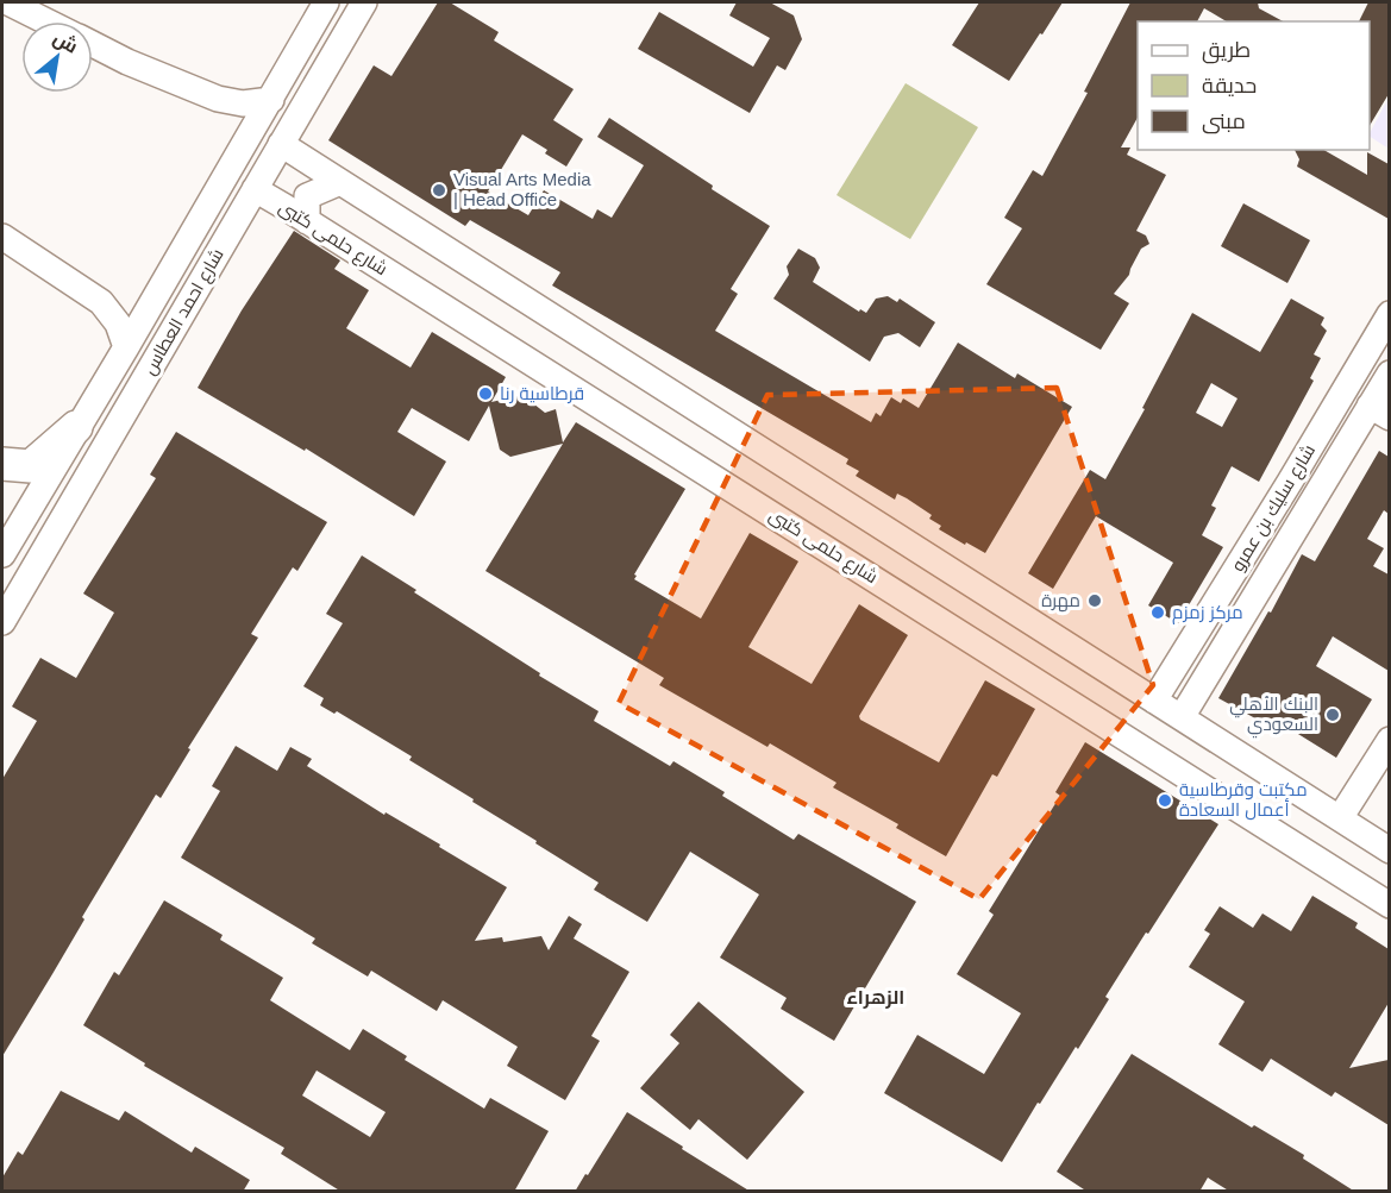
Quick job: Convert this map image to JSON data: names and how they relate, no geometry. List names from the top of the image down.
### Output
{
  "streets": {
    "street": ["شارع حلمى كتبى", "شارع احمد العطاس", "شارع سليك بن عمرو"]
  },
  "crossings": [
    ["شارع حلمى كتبى", "شارع احمد العطاس"]
  ],
  "districts": ["الزهراء"],
  "places": [
    "Visual Arts Media | Head Office",
    "قرطاسية رنا",
    "مهرة",
    "مركز زمزم",
    "البنك الأهلي السعودي",
    "مكتبت وقرطاسية أعمال السعادة"
  ],
  "legend": ["طريق", "حديقة", "مبنى"],
  "north": "top right"
}
